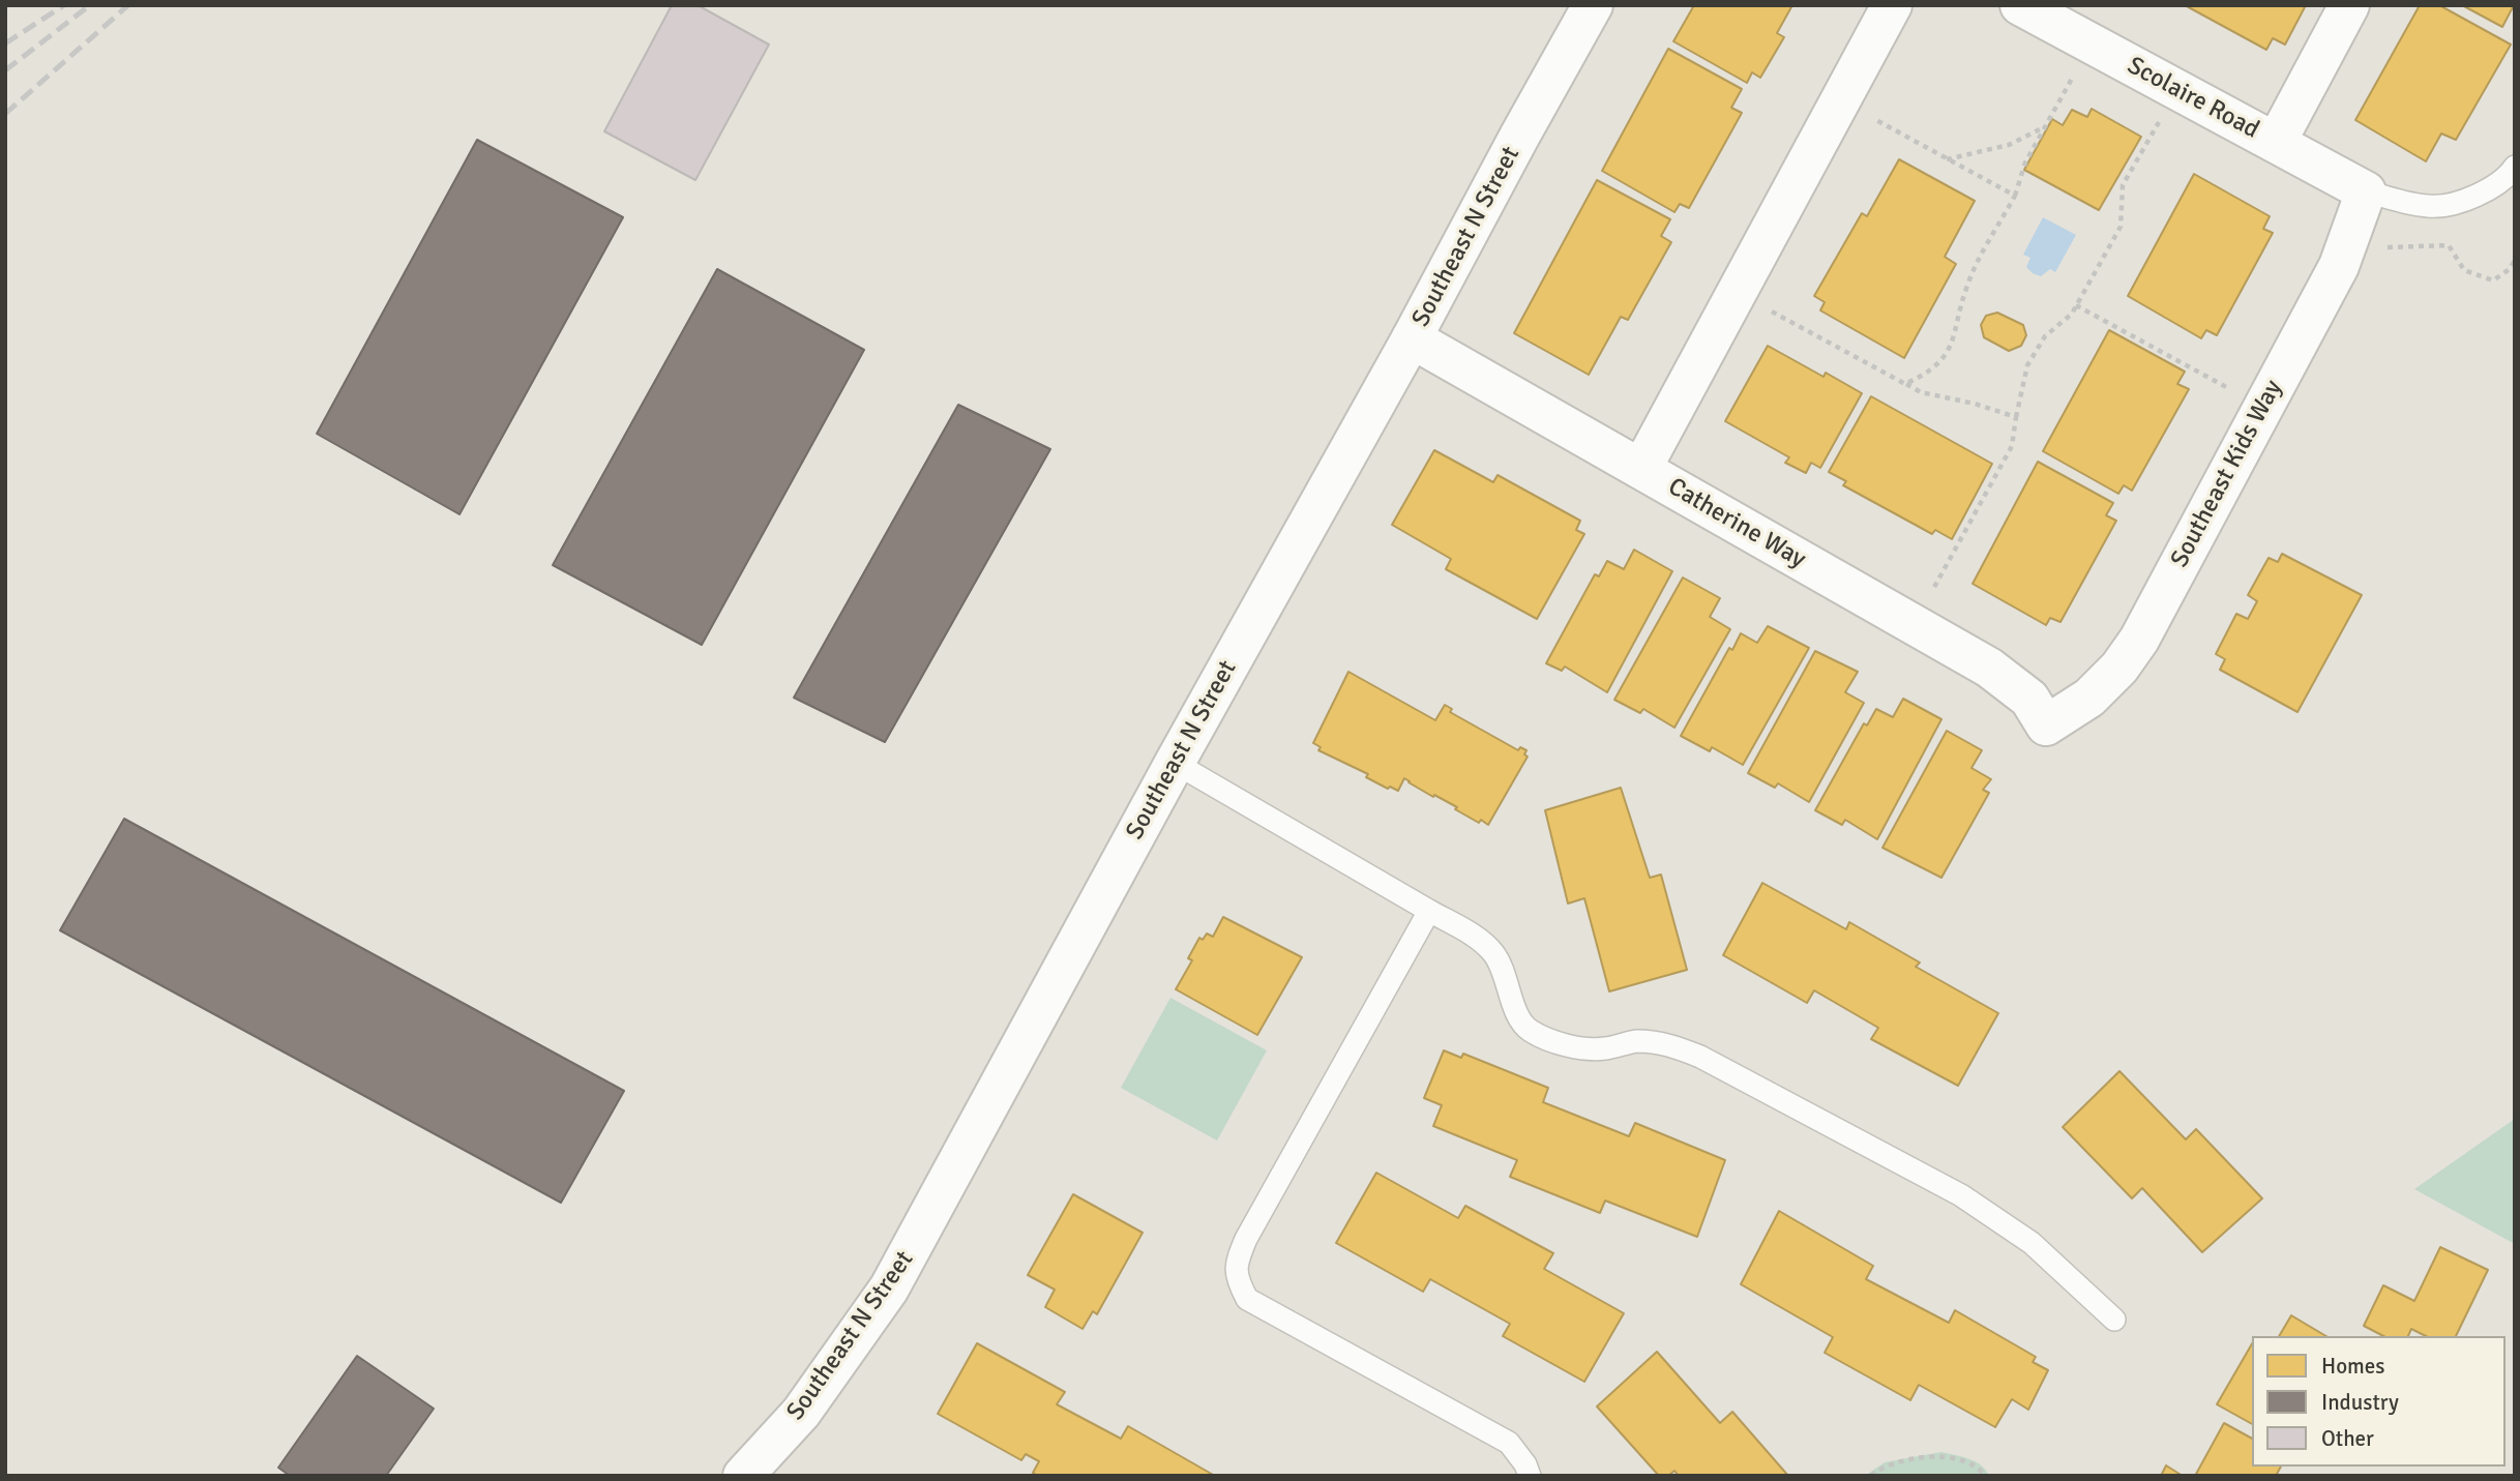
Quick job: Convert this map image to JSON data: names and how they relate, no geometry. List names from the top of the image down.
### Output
{
  "streets": {
    "street": [
      "Scolaire Road",
      "Southeast N Street",
      "Southeast Kids Way",
      "Catherine Way"
    ]
  },
  "crossings": [
    ["Scolaire Road", "Southeast Kids Way"],
    ["Southeast N Street", "Catherine Way"],
    ["Southeast Kids Way", "Catherine Way"]
  ],
  "legend": ["Homes", "Industry", "Other"]
}
